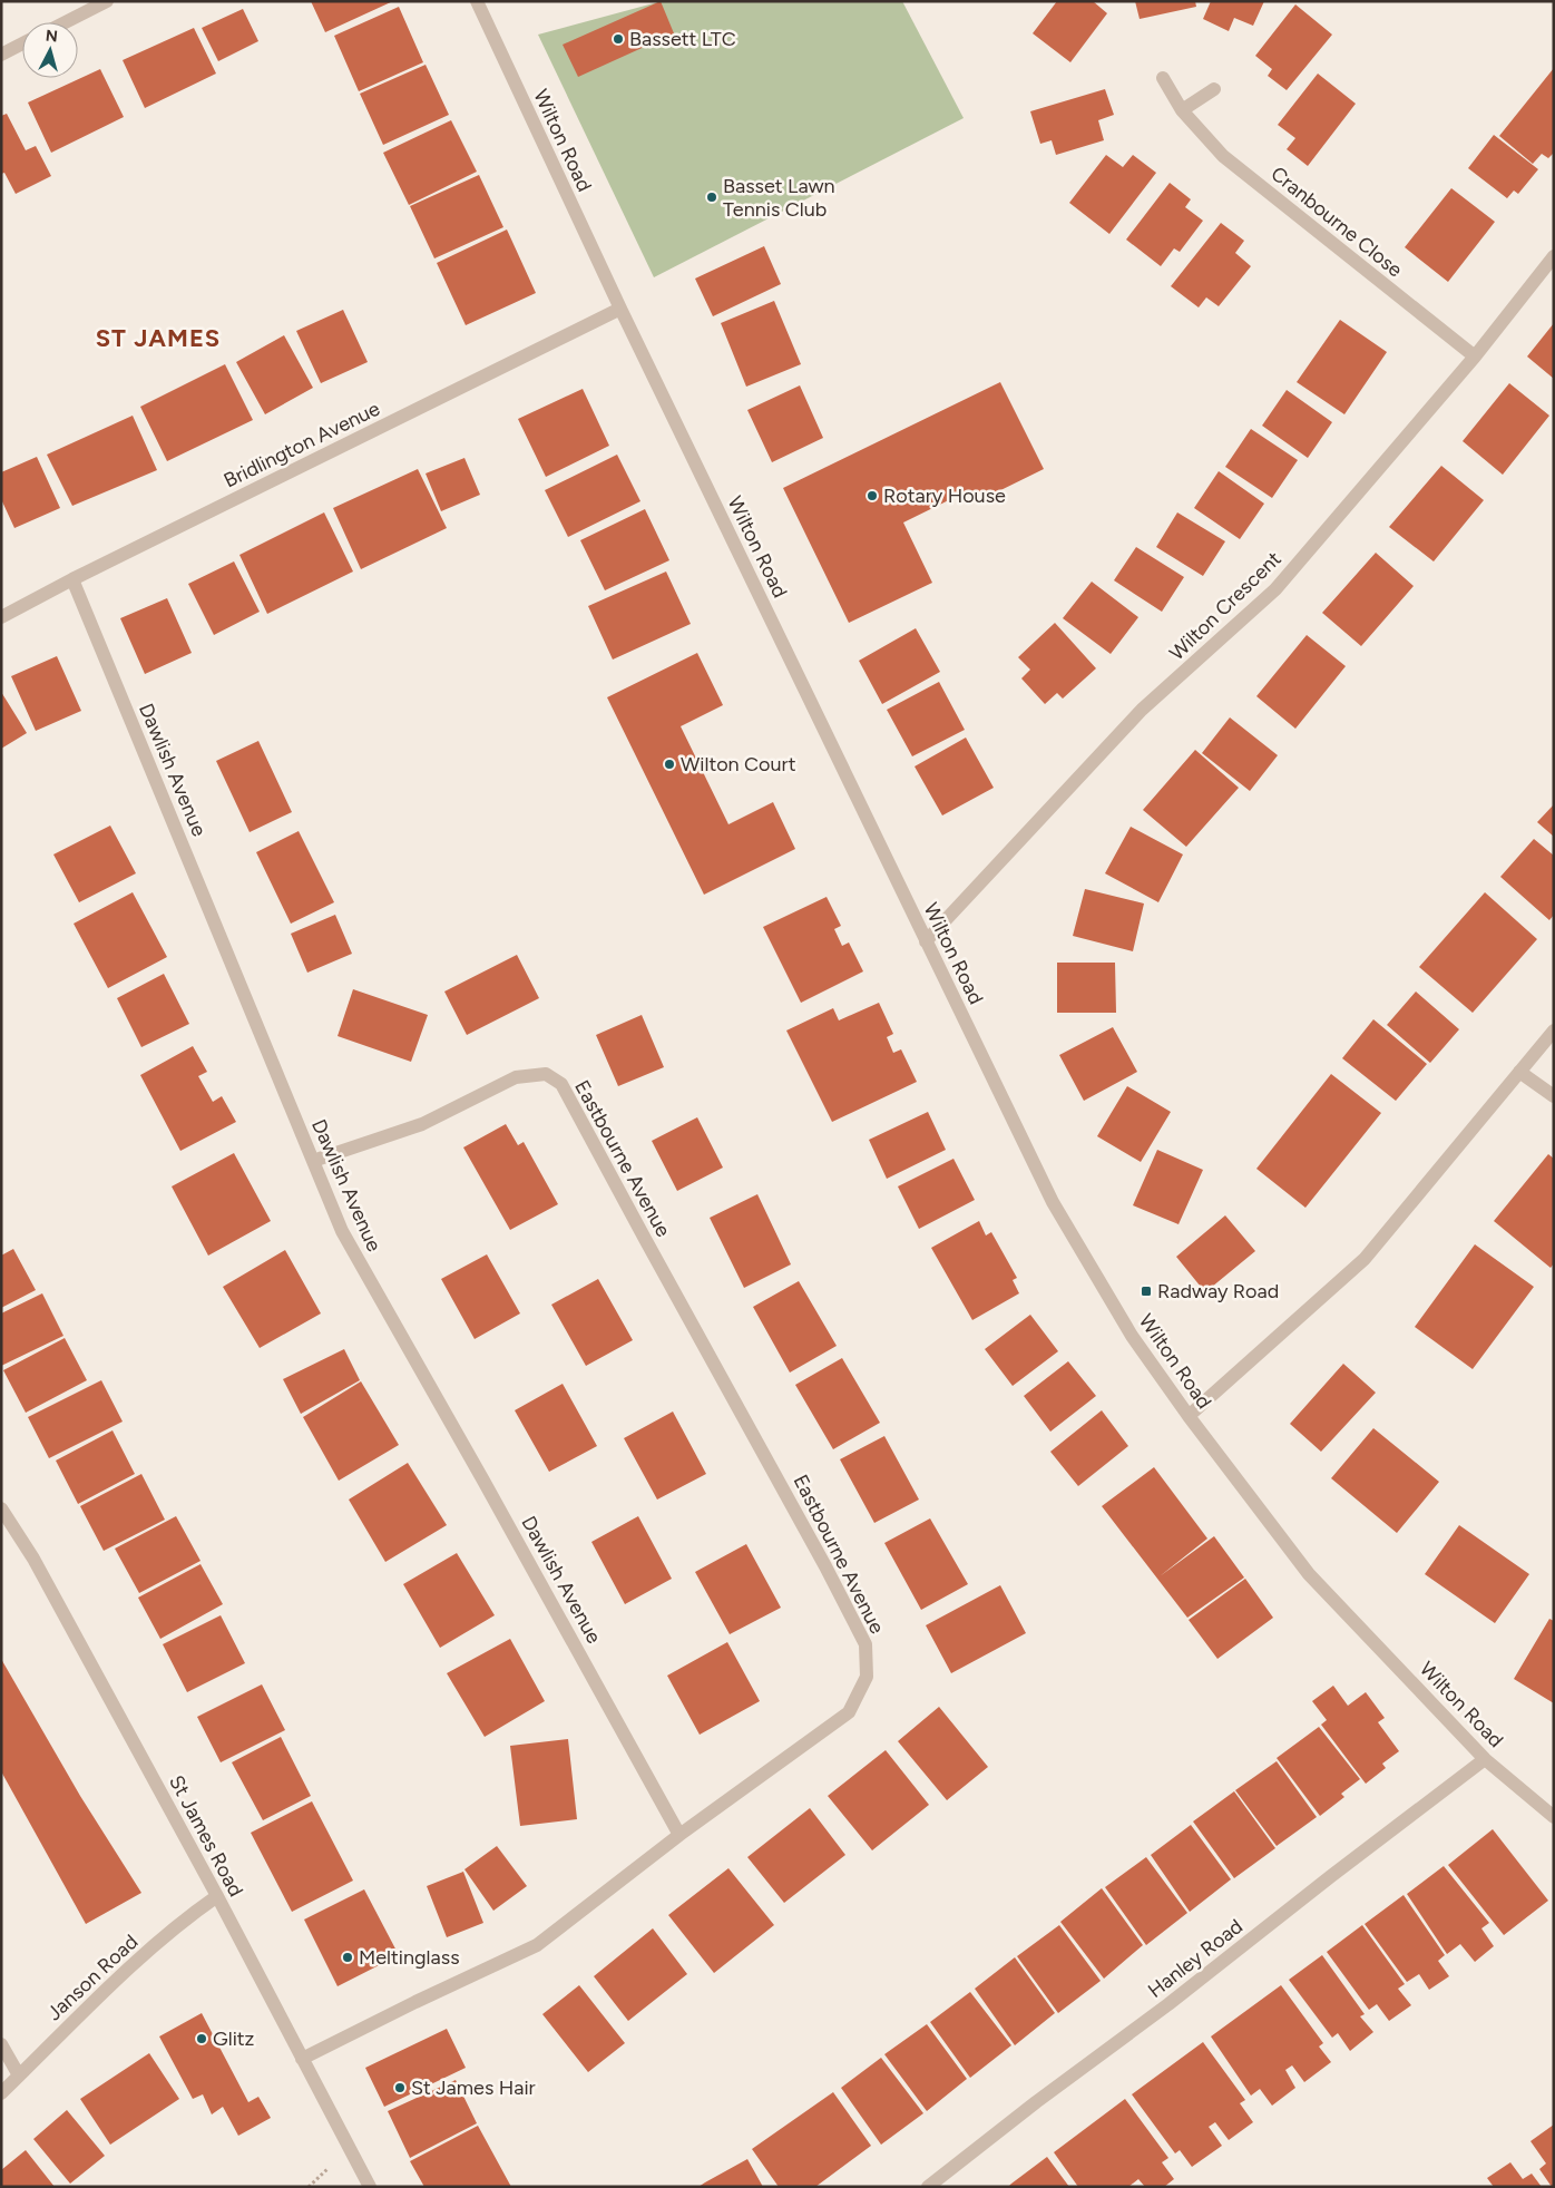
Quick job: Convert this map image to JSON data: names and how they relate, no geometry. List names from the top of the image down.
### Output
{
  "streets": {
    "street": [
      "Wilton Road",
      "Cranbourne Close",
      "Bridlington Avenue",
      "Wilton Crescent",
      "Dawlish Avenue",
      "Eastbourne Avenue",
      "St James Road",
      "Hanley Road",
      "Janson Road"
    ]
  },
  "crossings": [
    ["Wilton Road", "Bridlington Avenue"],
    ["Wilton Road", "Wilton Crescent"],
    ["Wilton Road", "Hanley Road"],
    ["Cranbourne Close", "Wilton Crescent"],
    ["Bridlington Avenue", "Dawlish Avenue"],
    ["Dawlish Avenue", "Eastbourne Avenue"],
    ["Eastbourne Avenue", "St James Road"],
    ["St James Road", "Janson Road"]
  ],
  "districts": ["ST JAMES"],
  "places": {
    "other": [
      "Bassett LTC",
      "Basset Lawn Tennis Club",
      "Rotary House",
      "Wilton Court",
      "Meltinglass",
      "Glitz",
      "St James Hair"
    ],
    "transit": ["Radway Road"]
  },
  "north": "top"
}
